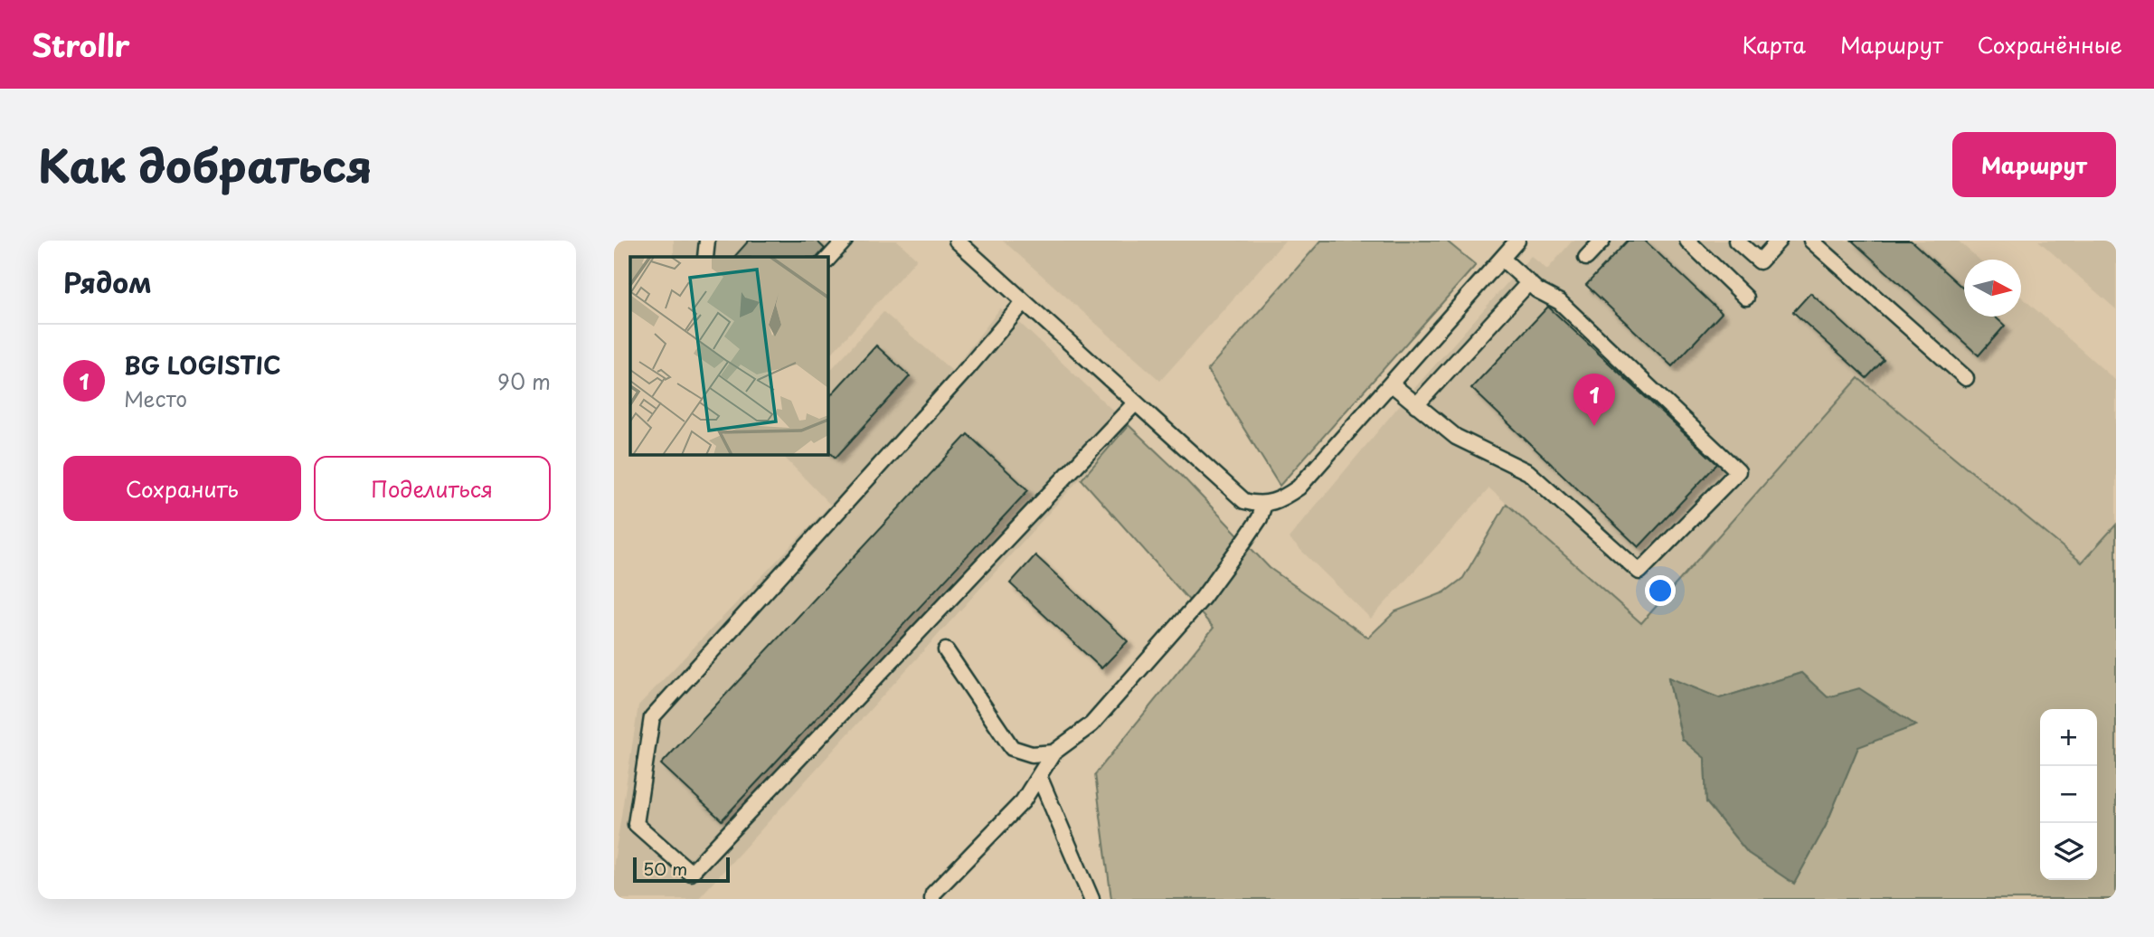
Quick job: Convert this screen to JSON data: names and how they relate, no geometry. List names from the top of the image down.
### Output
{
  "scale_bar": "50 m",
  "north": "right",
  "page": {
    "header": "Strollr",
    "nav": ["Карта", "Маршрут", "Сохранённые"],
    "title": "Как добраться",
    "buttons": [
      "Маршрут",
      ["Сохранить", "Поделиться"]
    ],
    "heading": "Рядом",
    "list": [
      {
        "mark": "1",
        "name": "BG LOGISTIC",
        "note": "Место",
        "value": "90 m"
      }
    ],
    "pins": "1",
    "map_buttons": ["+", "−"],
    "scale": "50 m"
  }
}
